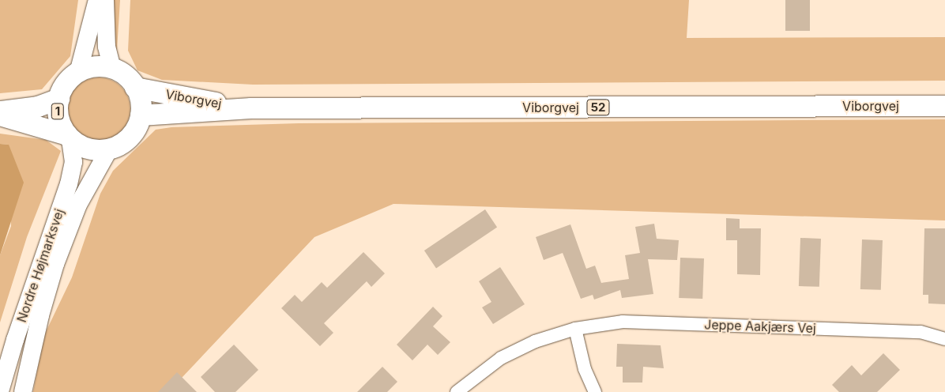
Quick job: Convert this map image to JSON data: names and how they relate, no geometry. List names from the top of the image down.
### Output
{
  "streets": {
    "main road": ["Viborgvej", "52", "1"],
    "street": ["Nordre Højmarksvej", "Jeppe Aakjærs Vej"]
  },
  "crossings": [
    ["Viborgvej", "1"],
    ["Viborgvej", "Nordre Højmarksvej"],
    ["1", "Nordre Højmarksvej"]
  ]
}
